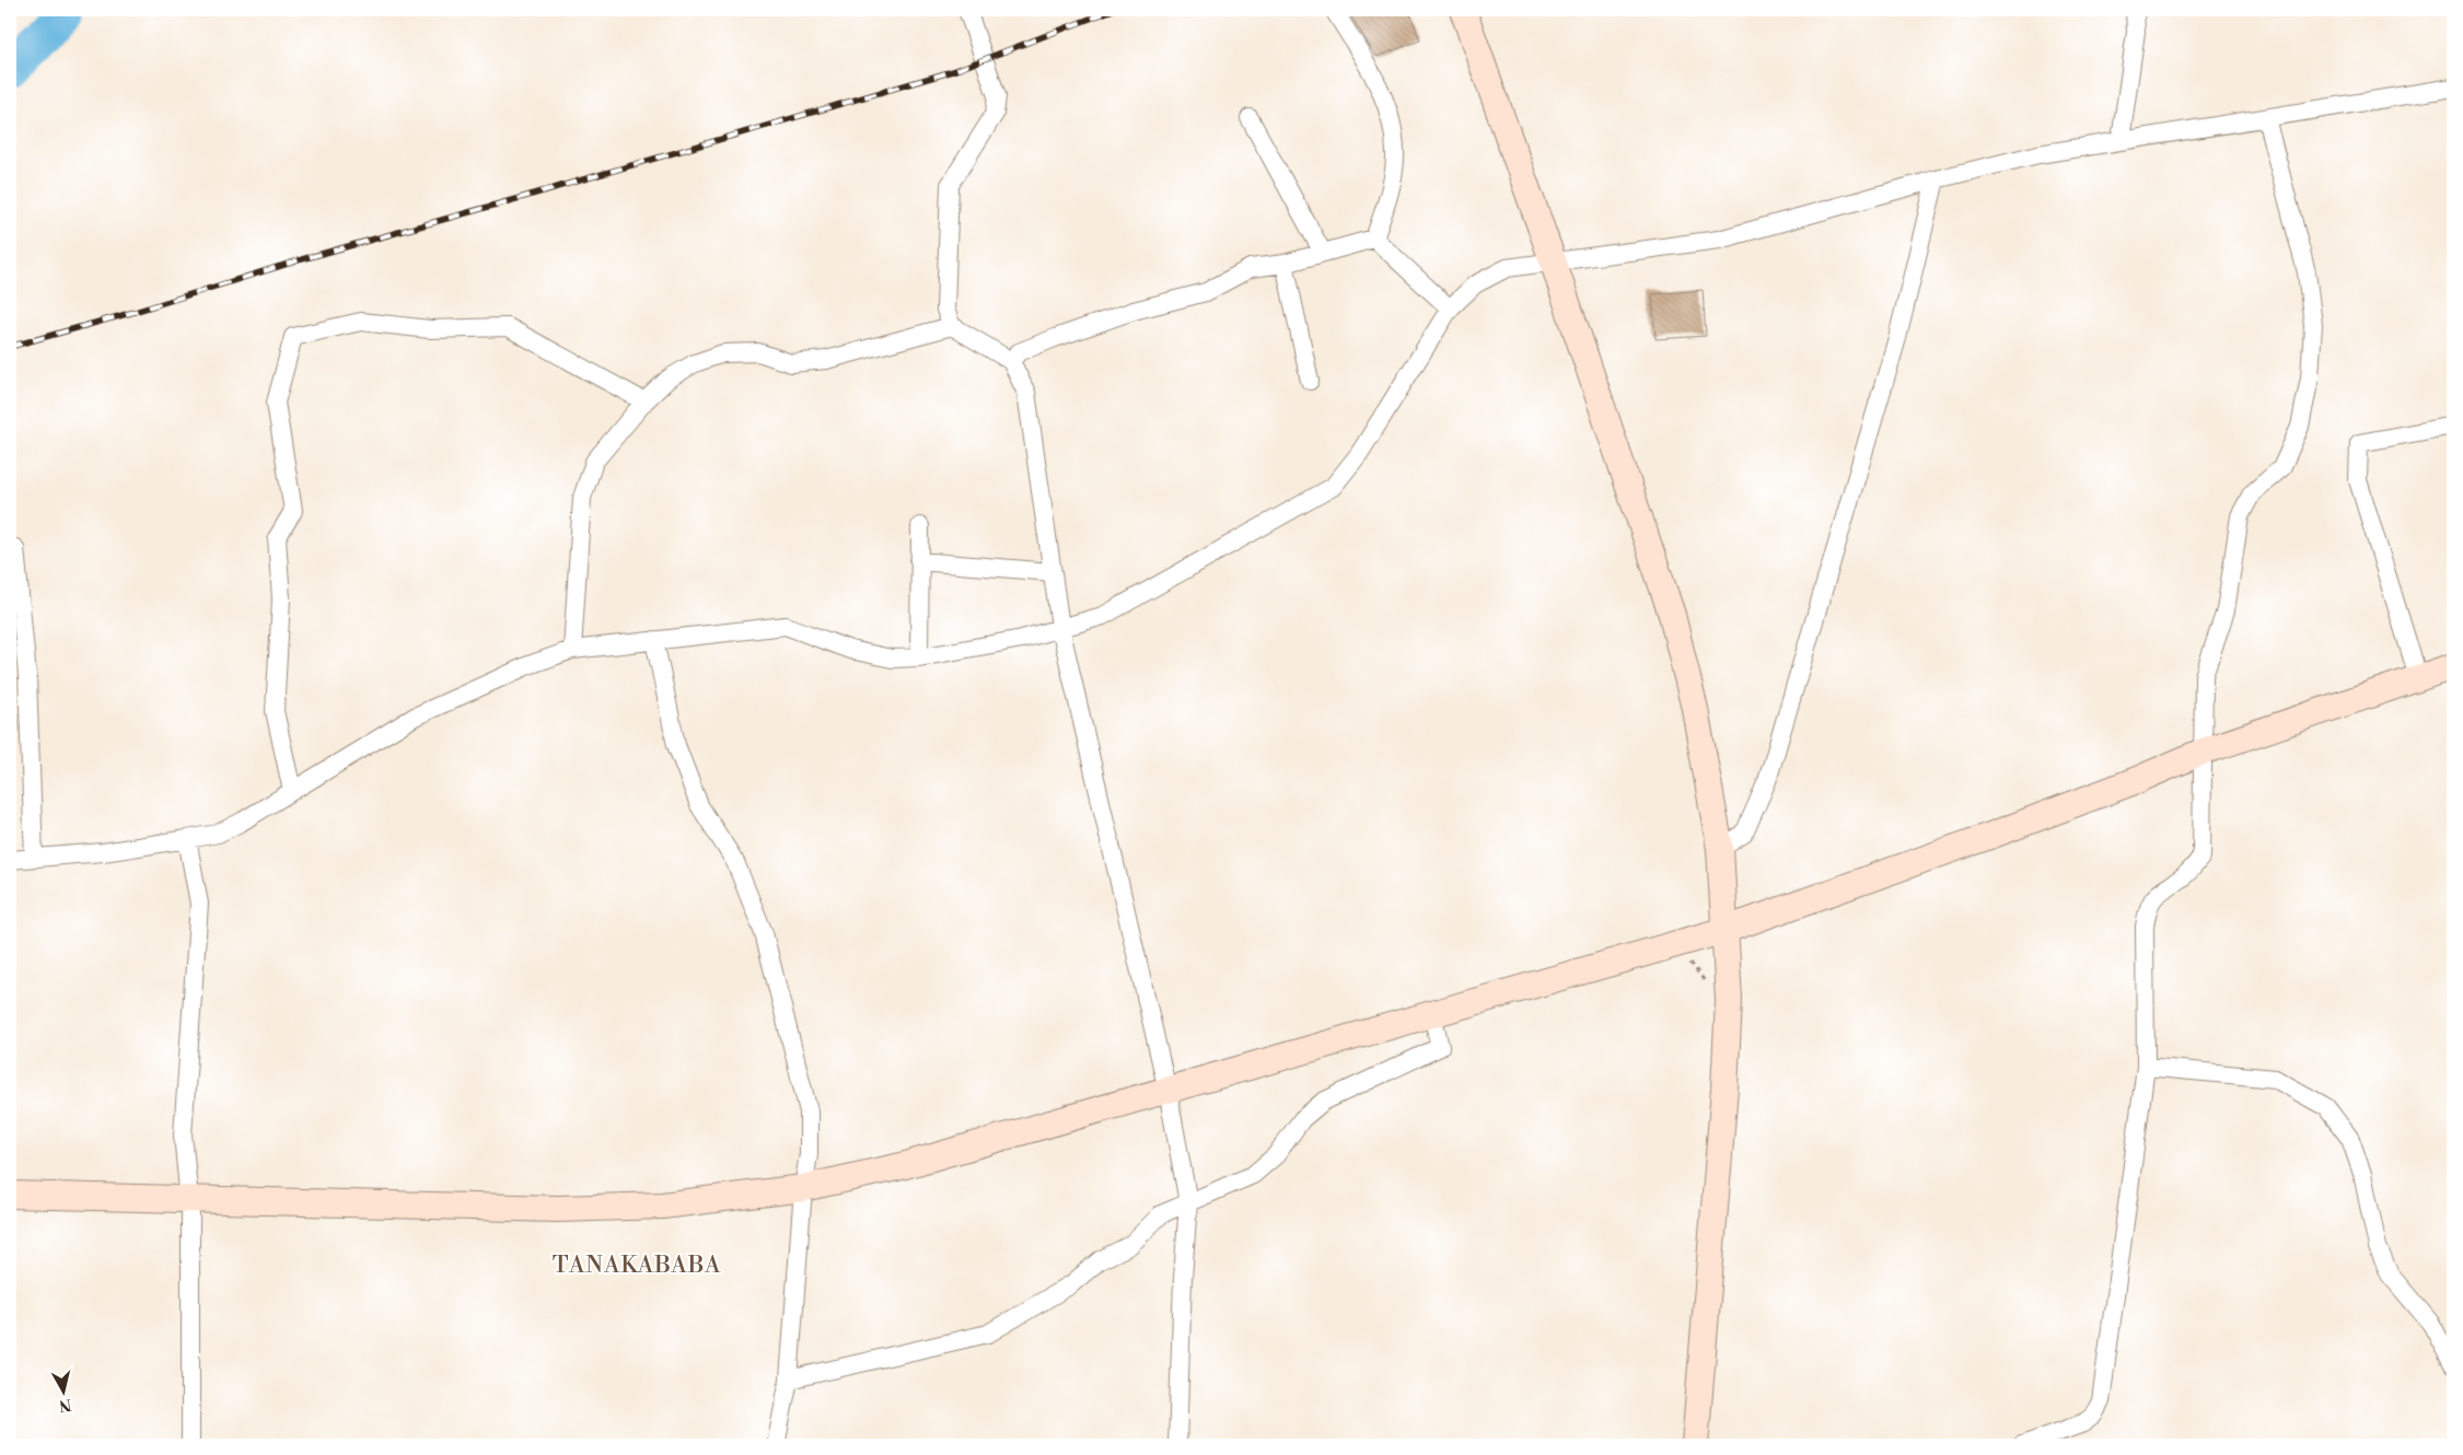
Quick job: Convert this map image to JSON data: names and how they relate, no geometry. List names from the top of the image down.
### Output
{
  "districts": ["TANAKABABA"],
  "north": "bottom"
}
